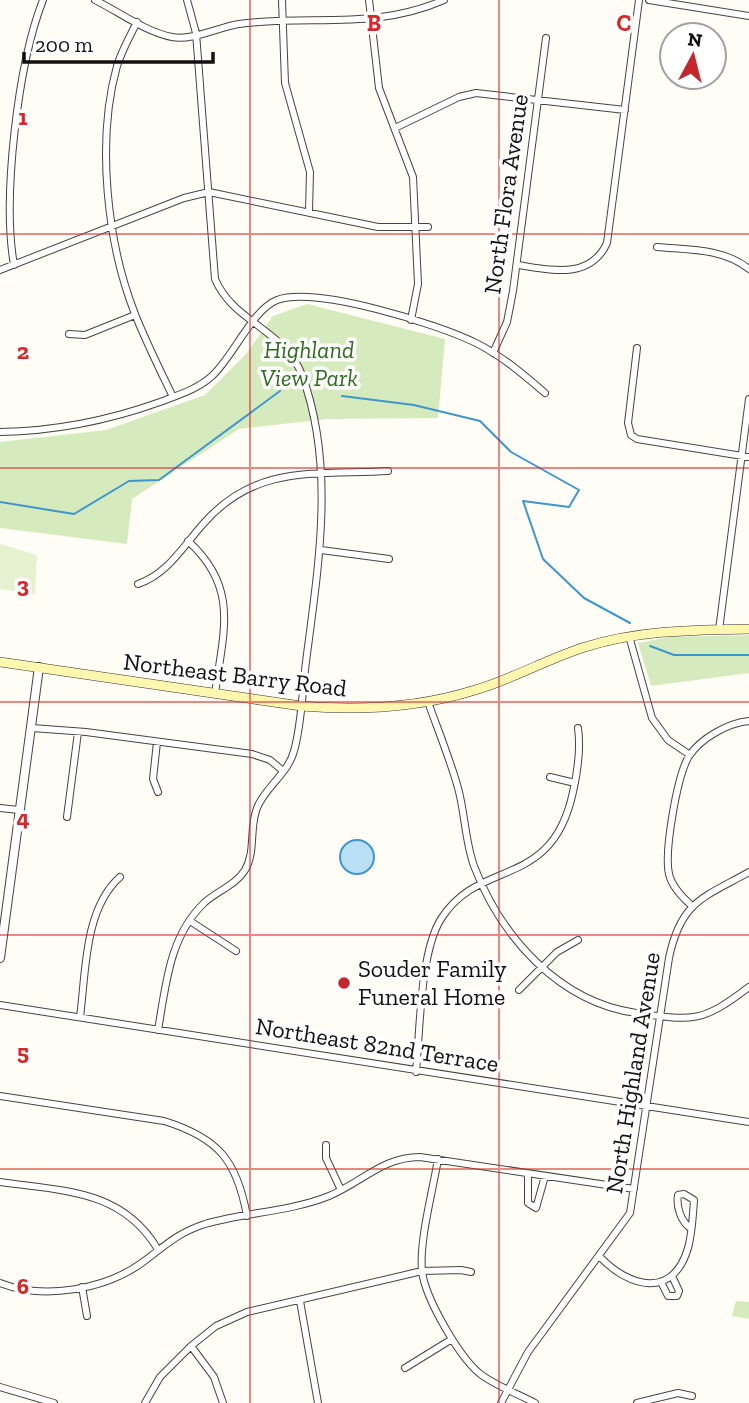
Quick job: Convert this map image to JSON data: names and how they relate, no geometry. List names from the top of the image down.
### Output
{
  "streets": {
    "main road": ["Northeast Barry Road"],
    "street": ["North Flora Avenue", "Northeast 82nd Terrace", "North Highland Avenue"]
  },
  "crossings": [
    ["Northeast 82nd Terrace", "North Highland Avenue"]
  ],
  "parks": ["Highland View Park"],
  "places": ["Souder Family Funeral Home"],
  "scale_bar": "200 m",
  "north": "top",
  "grid": {
    "columns": ["B", "C"],
    "rows": [
      "1",
      "2",
      "3",
      "4",
      "5",
      "6"
    ]
  }
}
